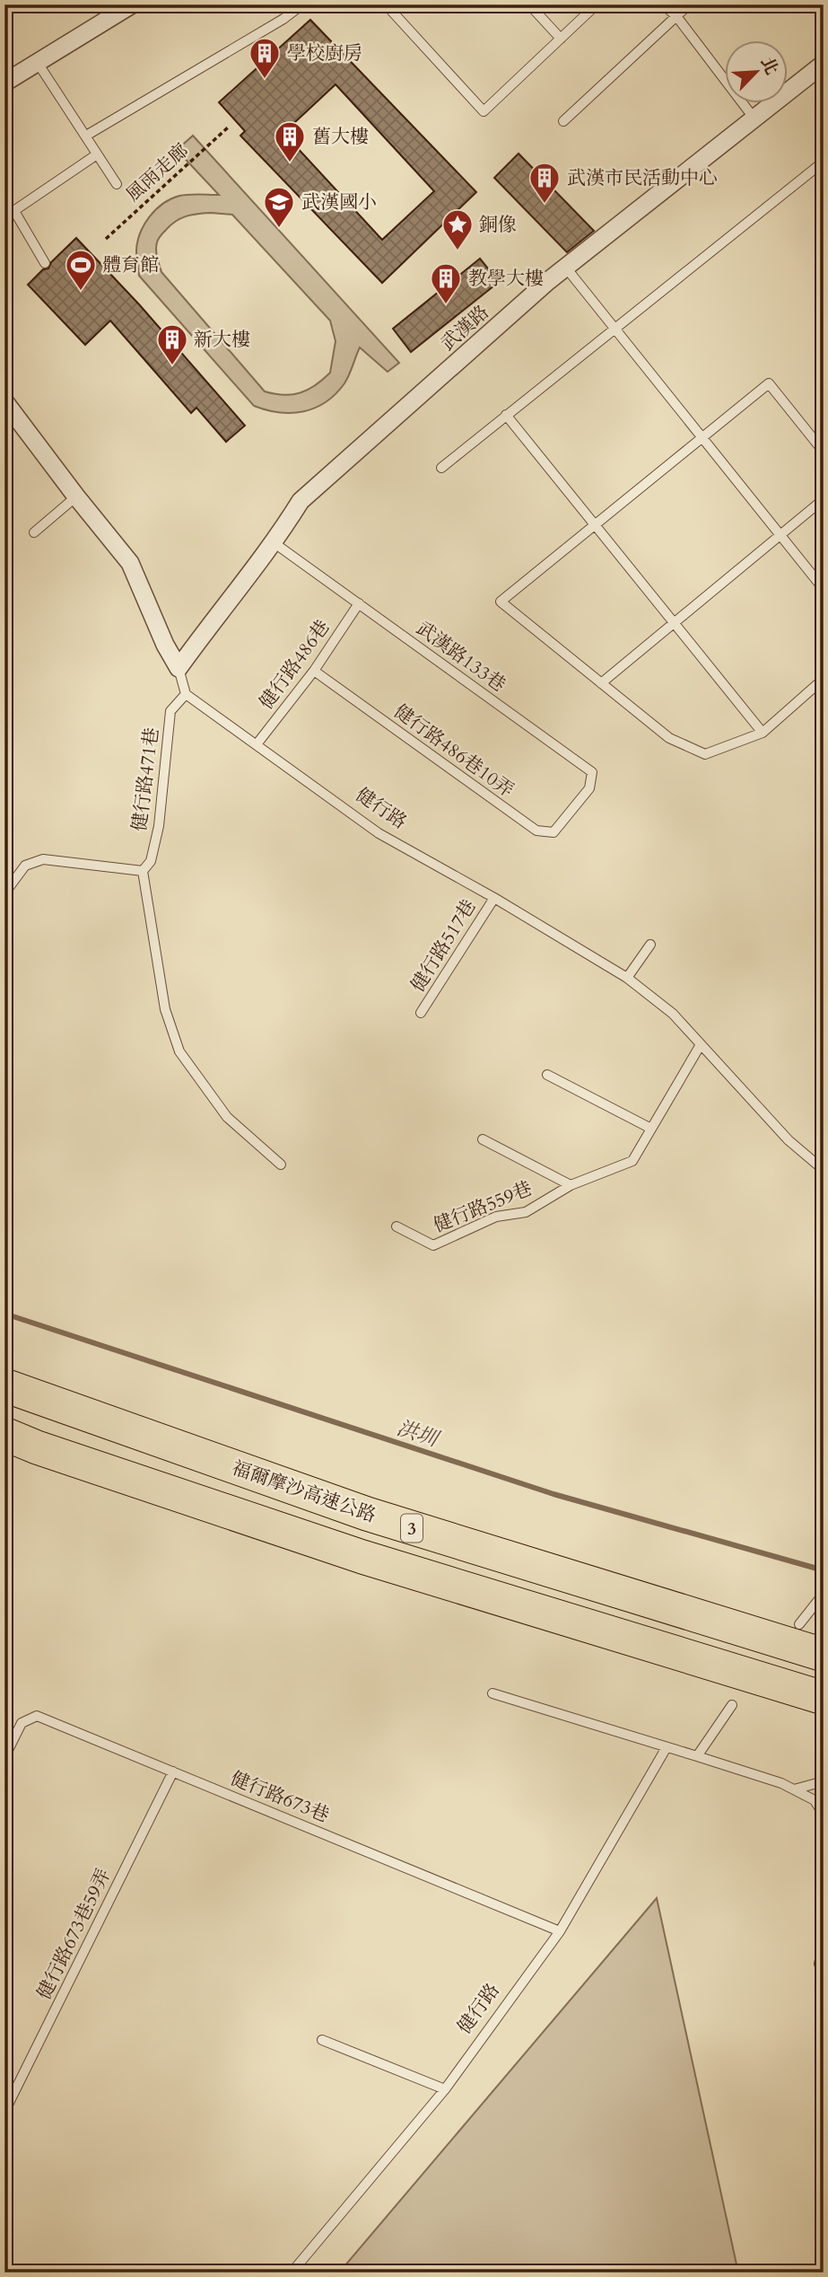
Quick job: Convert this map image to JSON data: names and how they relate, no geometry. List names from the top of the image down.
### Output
{
  "streets": {
    "highway": ["福爾摩沙高速公路", "3"],
    "street": ["武漢路"],
    "lane": [
      "武漢路133巷",
      "健行路486巷",
      "健行路486巷10弄",
      "健行路471巷",
      "健行路",
      "健行路517巷",
      "健行路559巷",
      "健行路673巷",
      "健行路673巷59弄"
    ],
    "path": ["風雨走廊"]
  },
  "crossings": [
    ["武漢路", "武漢路133巷"],
    ["武漢路133巷", "健行路486巷"],
    ["武漢路133巷", "健行路486巷10弄"],
    ["健行路486巷", "健行路486巷10弄"],
    ["健行路486巷", "健行路"],
    ["健行路471巷", "健行路"],
    ["健行路", "健行路517巷"],
    ["健行路", "健行路559巷"],
    ["健行路", "健行路673巷"],
    ["健行路673巷", "健行路673巷59弄"]
  ],
  "water": ["洪圳"],
  "places": {
    "building": [
      "學校廚房",
      "舊大樓",
      "武漢市民活動中心",
      "教學大樓",
      "新大樓"
    ],
    "school or university": ["武漢國小"],
    "place": ["銅像"],
    "sports": ["體育館"]
  },
  "north": "top right"
}
